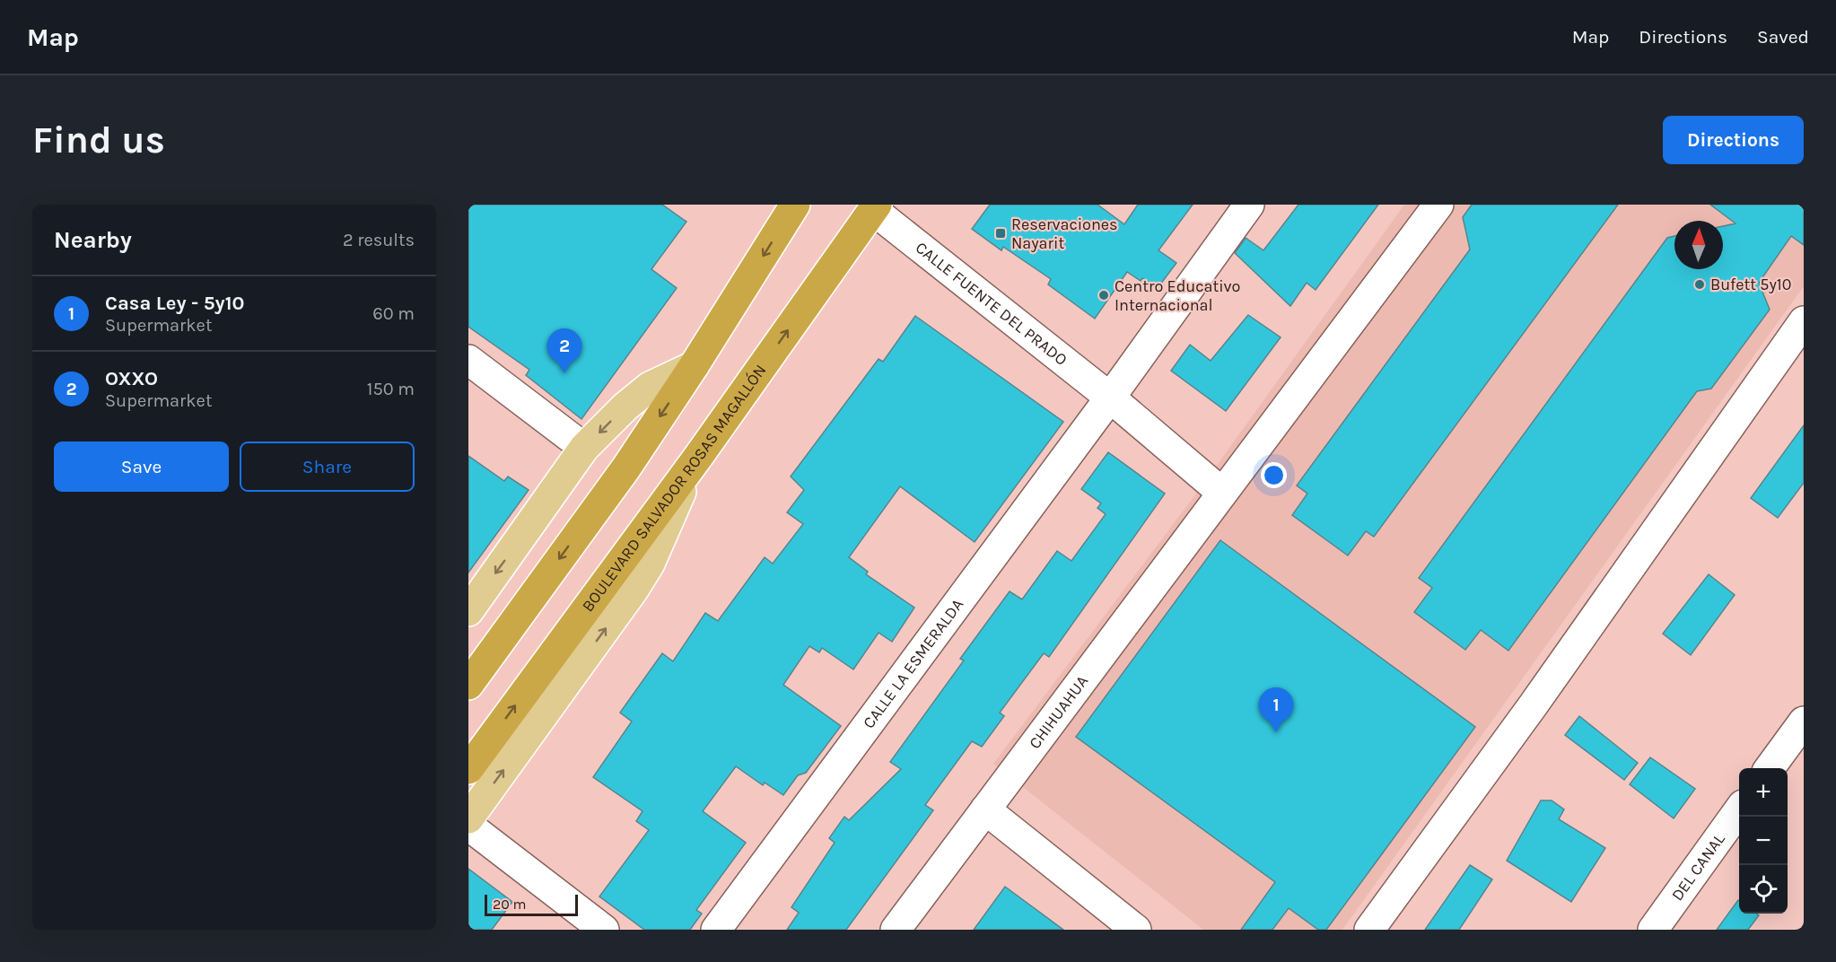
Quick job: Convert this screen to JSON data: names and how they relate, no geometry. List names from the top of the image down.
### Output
{
  "streets": {
    "highway": ["BOULEVARD SALVADOR ROSAS MAGALLÓN"],
    "street": [
      "CALLE FUENTE DEL PRADO",
      "CALLE LA ESMERALDA",
      "CHIHUAHUA",
      "DEL CANAL"
    ]
  },
  "crossings": [
    ["CALLE FUENTE DEL PRADO", "BOULEVARD SALVADOR ROSAS MAGALLÓN"],
    ["CALLE FUENTE DEL PRADO", "CALLE LA ESMERALDA"],
    ["CALLE FUENTE DEL PRADO", "CHIHUAHUA"]
  ],
  "places": {
    "transit": ["Reservaciones Nayarit"],
    "other": ["Bufett 5y10", "Centro Educativo Internacional"]
  },
  "scale_bar": "20 m",
  "north": "top",
  "page": {
    "header": "Map",
    "nav": ["Map", "Directions", "Saved"],
    "buttons": [
      "Directions",
      ["Save", "Share"]
    ],
    "title": "Find us",
    "heading": ["Nearby", "2 results"],
    "list": [
      {
        "mark": "1",
        "name": "Casa Ley - 5y10",
        "note": "Supermarket",
        "value": "60 m"
      },
      {
        "mark": "2",
        "name": "OXXO",
        "note": "Supermarket",
        "value": "150 m"
      }
    ],
    "pins": ["2", "1"],
    "map_buttons": ["+", "−"],
    "scale": "20 m"
  }
}
